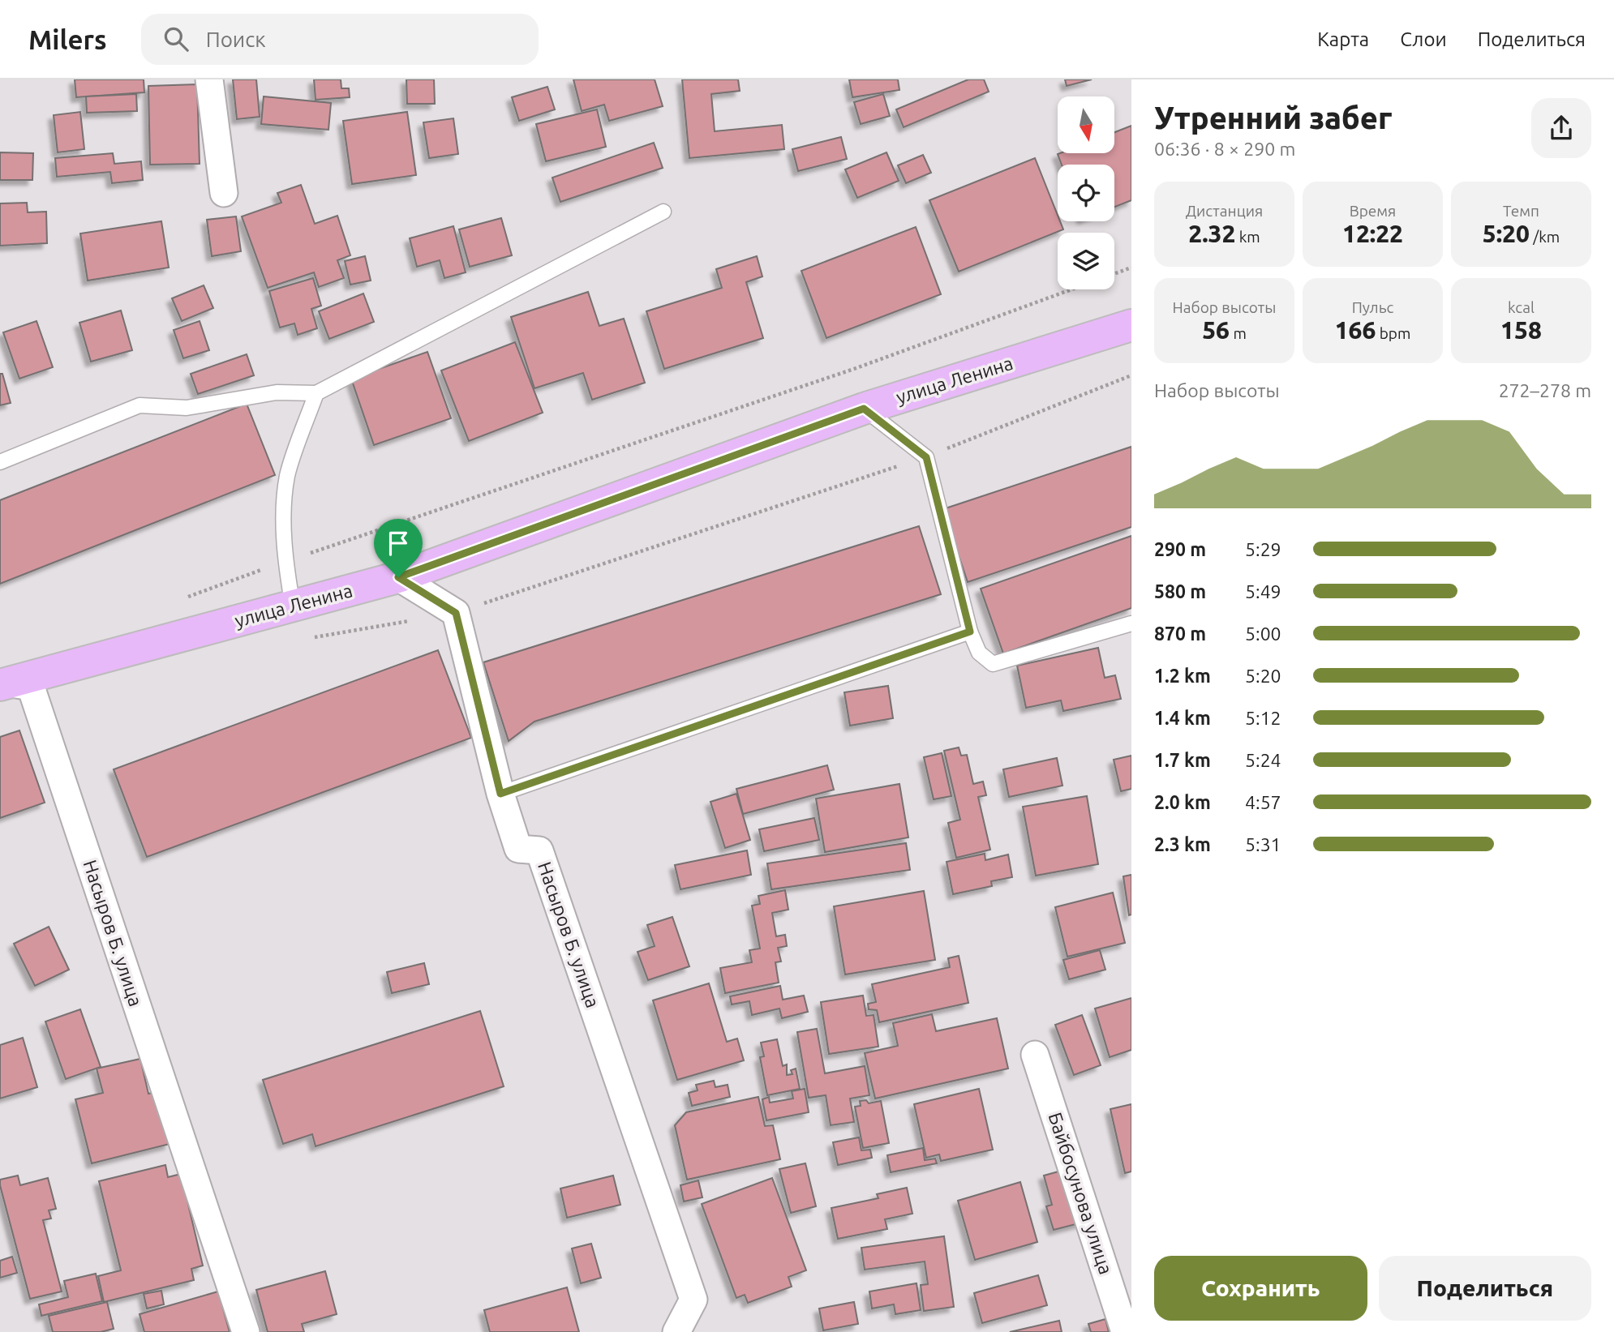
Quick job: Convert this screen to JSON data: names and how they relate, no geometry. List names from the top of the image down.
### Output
{
  "streets": {
    "main road": ["улица Ленина"],
    "street": ["Насыров Б. улица", "Байбосунова улица"]
  },
  "crossings": [
    ["улица Ленина", "Насыров Б. улица"]
  ],
  "north": "bottom",
  "page": {
    "header": "Milers",
    "search": "Поиск",
    "nav": ["Карта", "Слои", "Поделиться"],
    "heading": ["Утренний забег", "06:36 · 8 × 290 m"],
    "stats": [
      ["Дистанция", "2.32 km"],
      ["Время", "12:22"],
      ["Темп", "5:20 /km"],
      ["Набор высоты", "56 m"],
      ["Пульс", "166 bpm"],
      ["kcal", "158"]
    ],
    "chart": ["Набор высоты", "272–278 m"],
    "list": [
      {
        "name": "290 m",
        "note": "5:29"
      },
      {
        "name": "580 m",
        "note": "5:49"
      },
      {
        "name": "870 m",
        "note": "5:00"
      },
      {
        "name": "1.2 km",
        "note": "5:20"
      },
      {
        "name": "1.4 km",
        "note": "5:12"
      },
      {
        "name": "1.7 km",
        "note": "5:24"
      },
      {
        "name": "2.0 km",
        "note": "4:57"
      },
      {
        "name": "2.3 km",
        "note": "5:31"
      }
    ],
    "buttons": ["Сохранить", "Поделиться"]
  }
}
